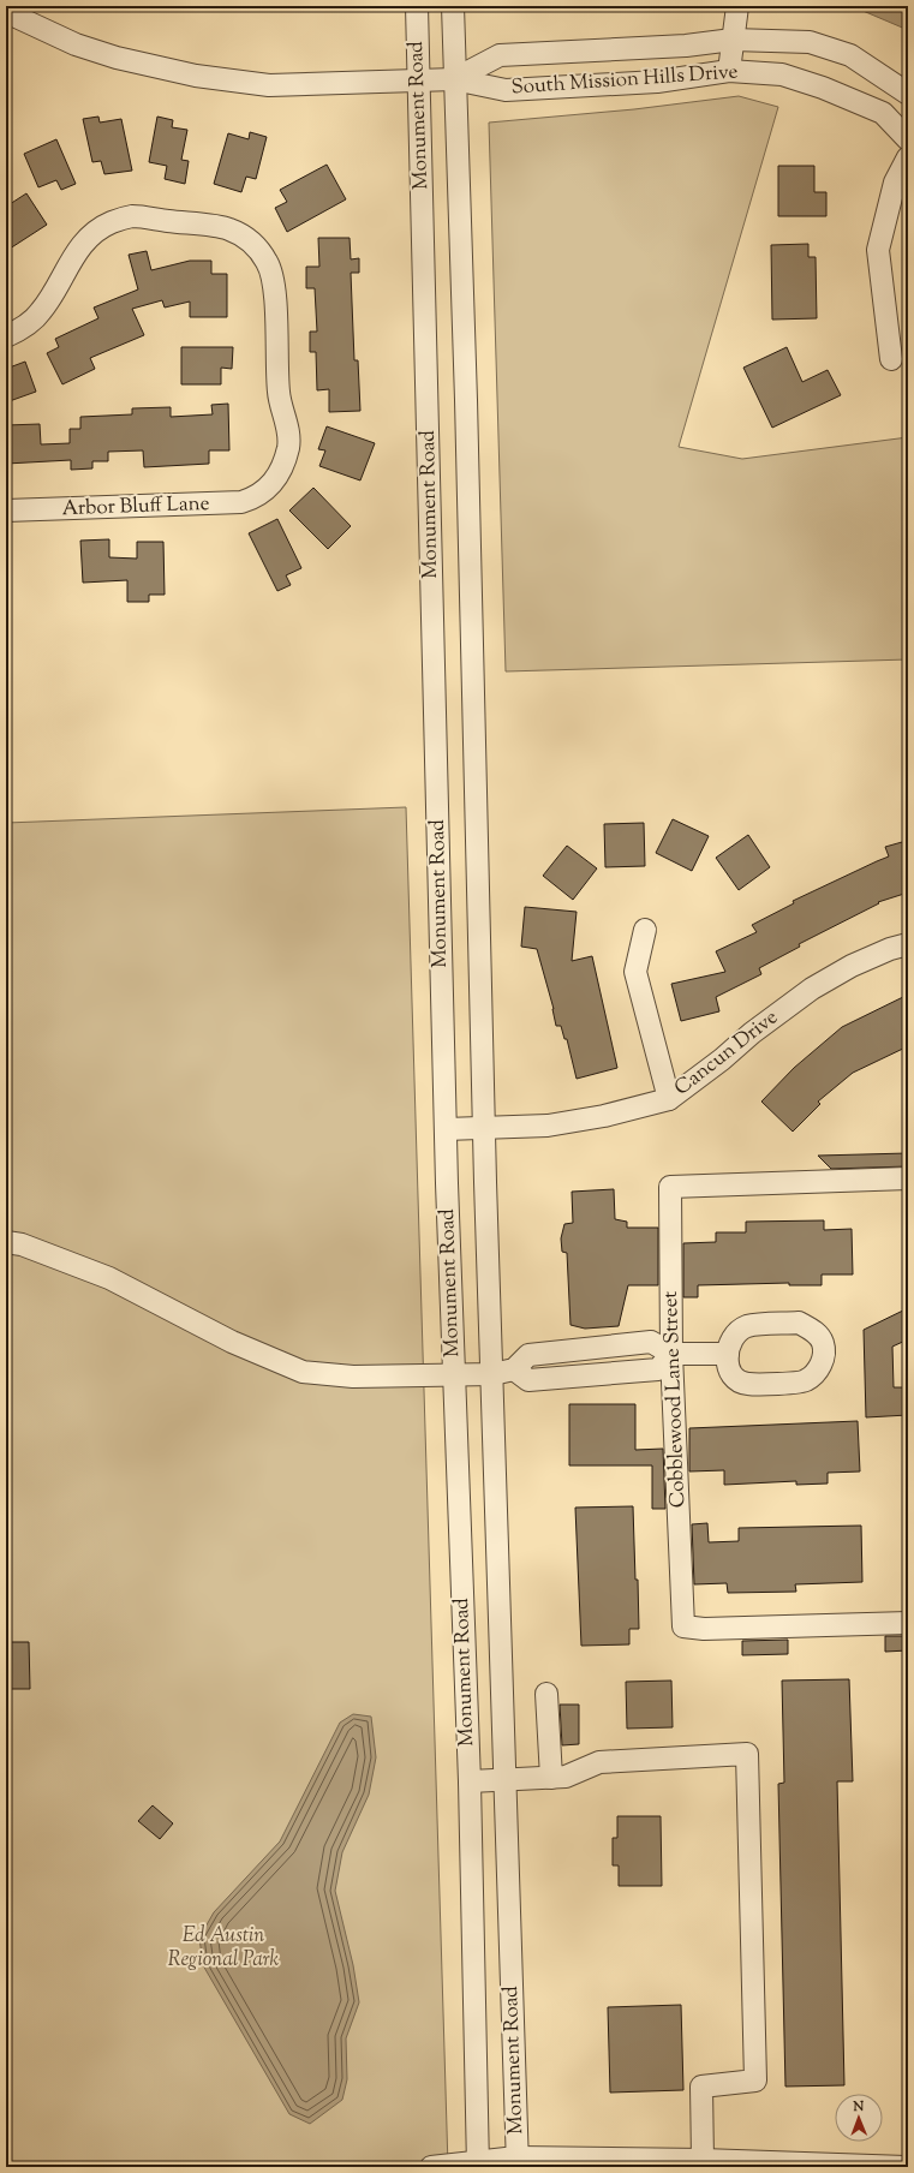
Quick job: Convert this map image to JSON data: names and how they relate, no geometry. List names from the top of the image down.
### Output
{
  "streets": {
    "street": [
      "South Mission Hills Drive",
      "Monument Road",
      "Arbor Bluff Lane",
      "Cancun Drive",
      "Cobblewood Lane Street"
    ]
  },
  "crossings": [
    ["South Mission Hills Drive", "Monument Road"],
    ["Monument Road", "Cancun Drive"]
  ],
  "parks": ["Ed Austin Regional Park"],
  "north": "top"
}
